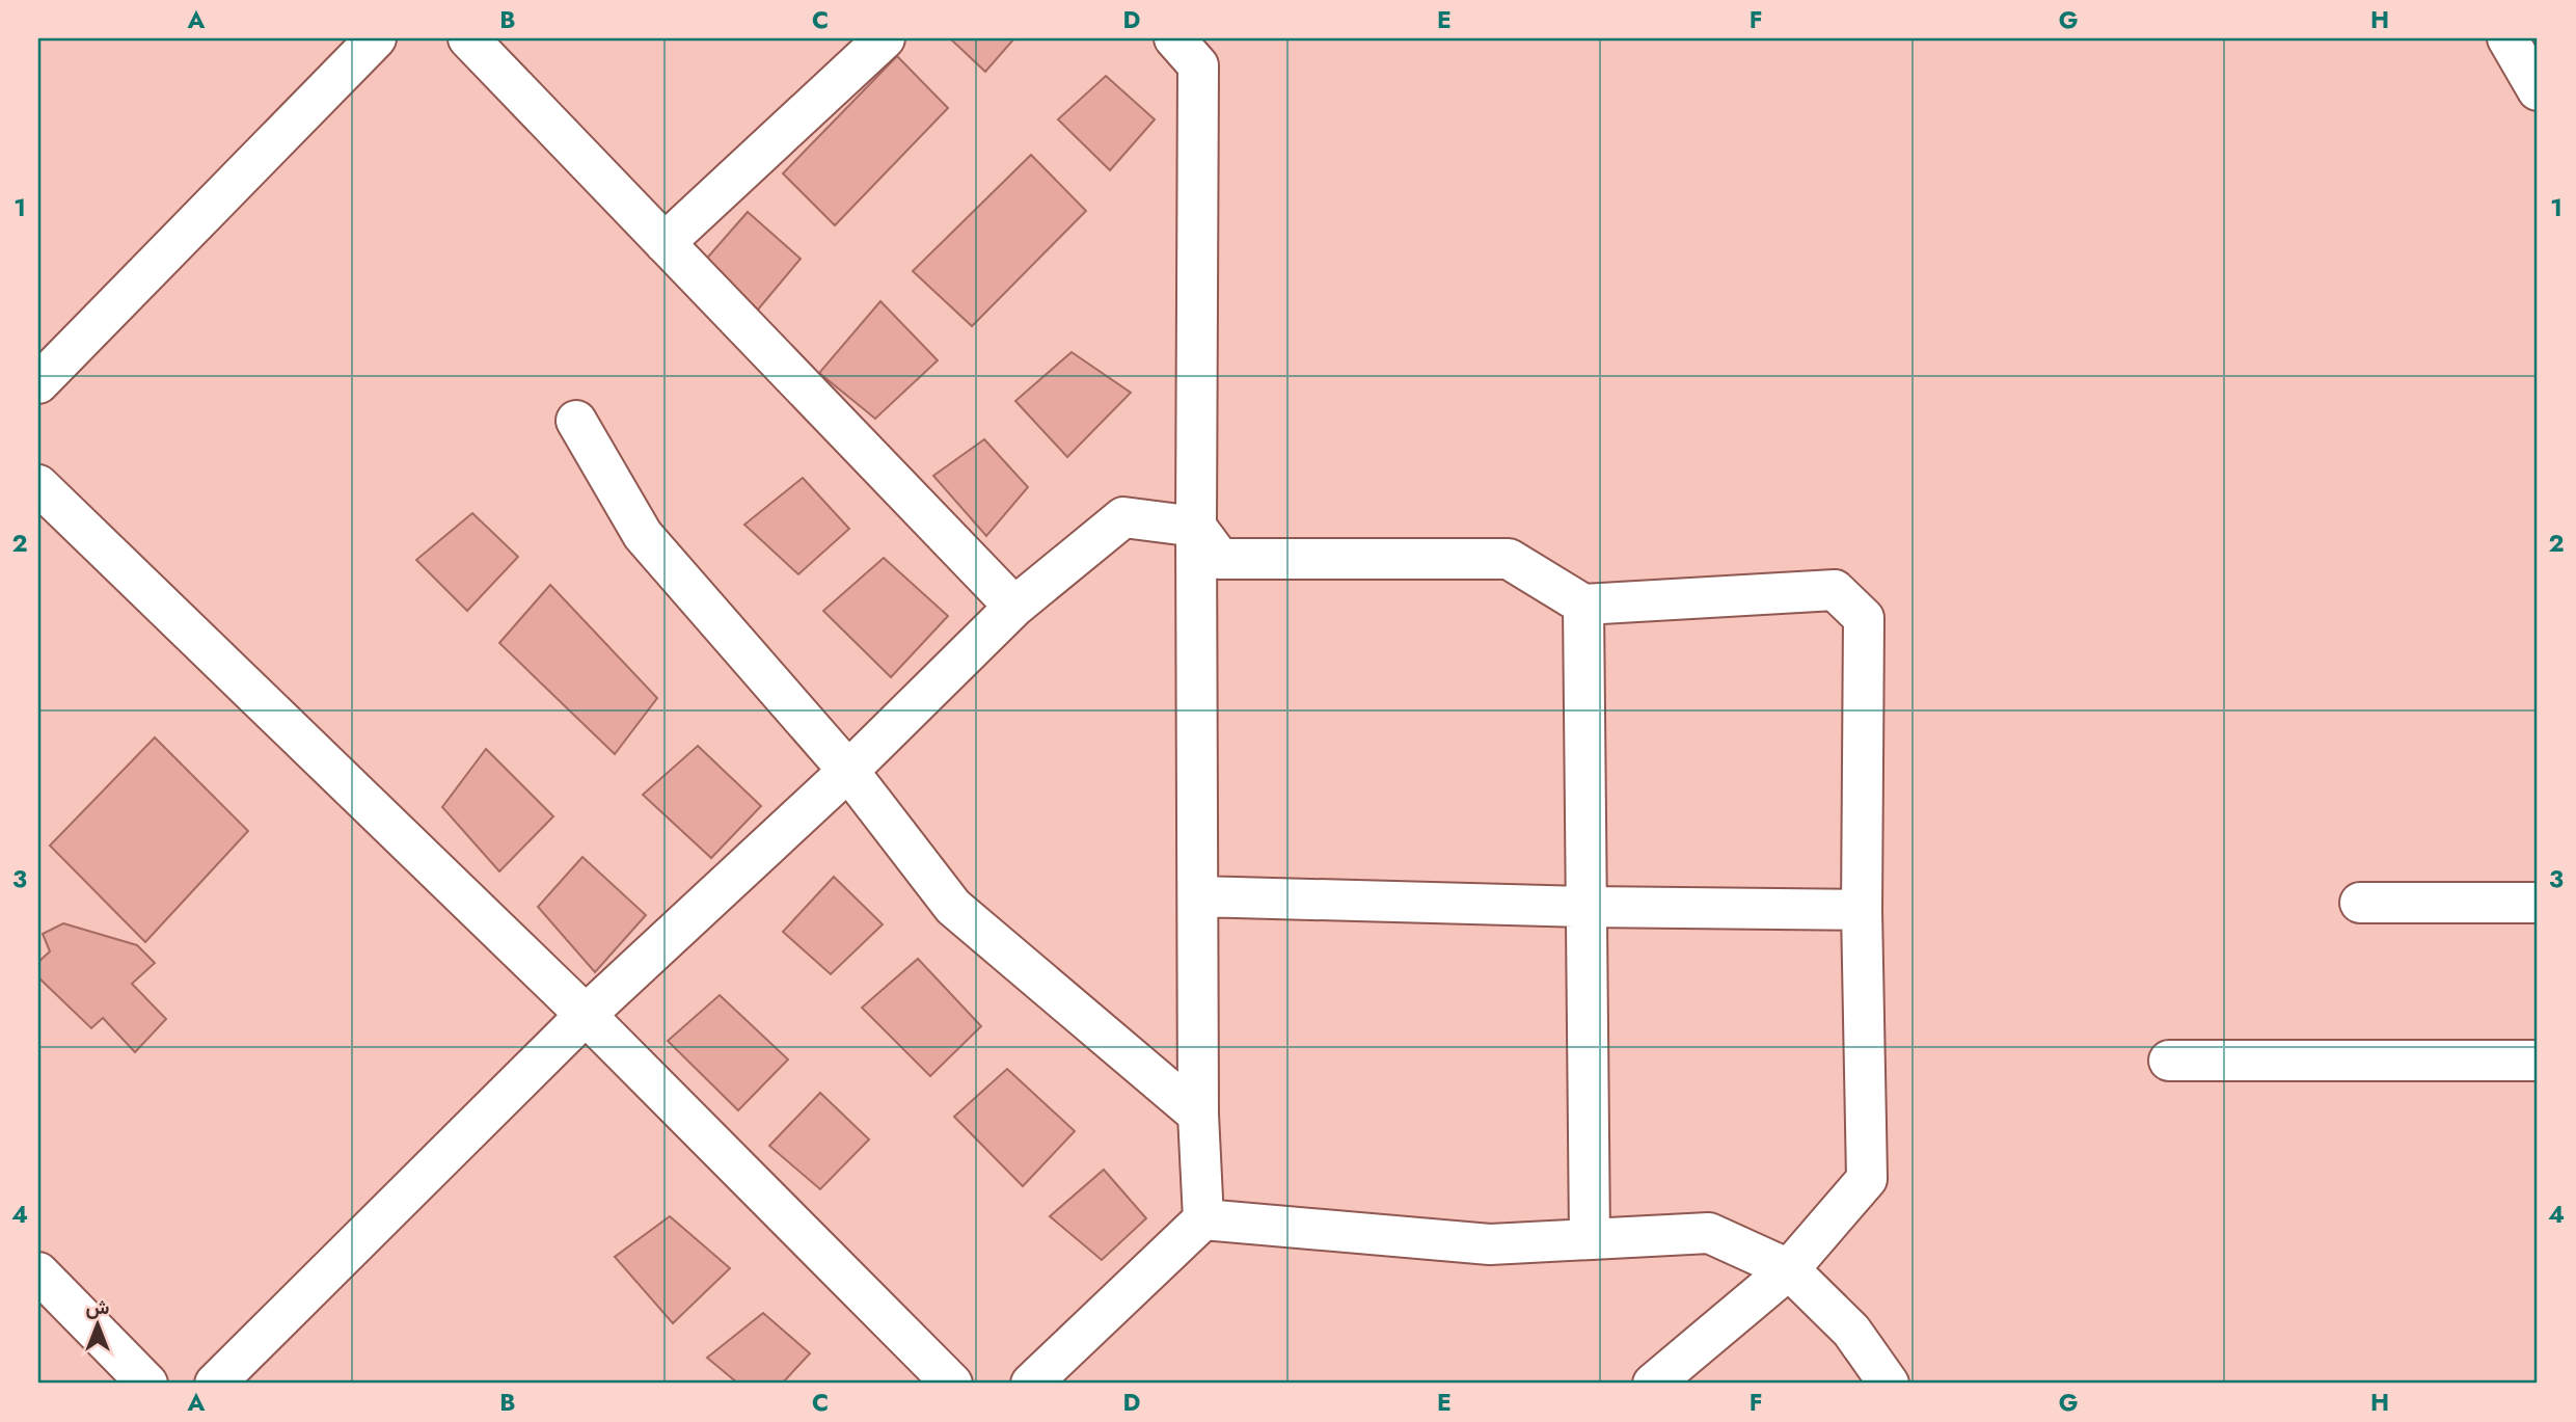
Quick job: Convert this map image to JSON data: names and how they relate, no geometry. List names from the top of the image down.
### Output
{
  "north": "top",
  "grid": {
    "columns": [
      "A",
      "B",
      "C",
      "D",
      "E",
      "F",
      "G",
      "H"
    ],
    "rows": [
      "1",
      "2",
      "3",
      "4"
    ]
  }
}
